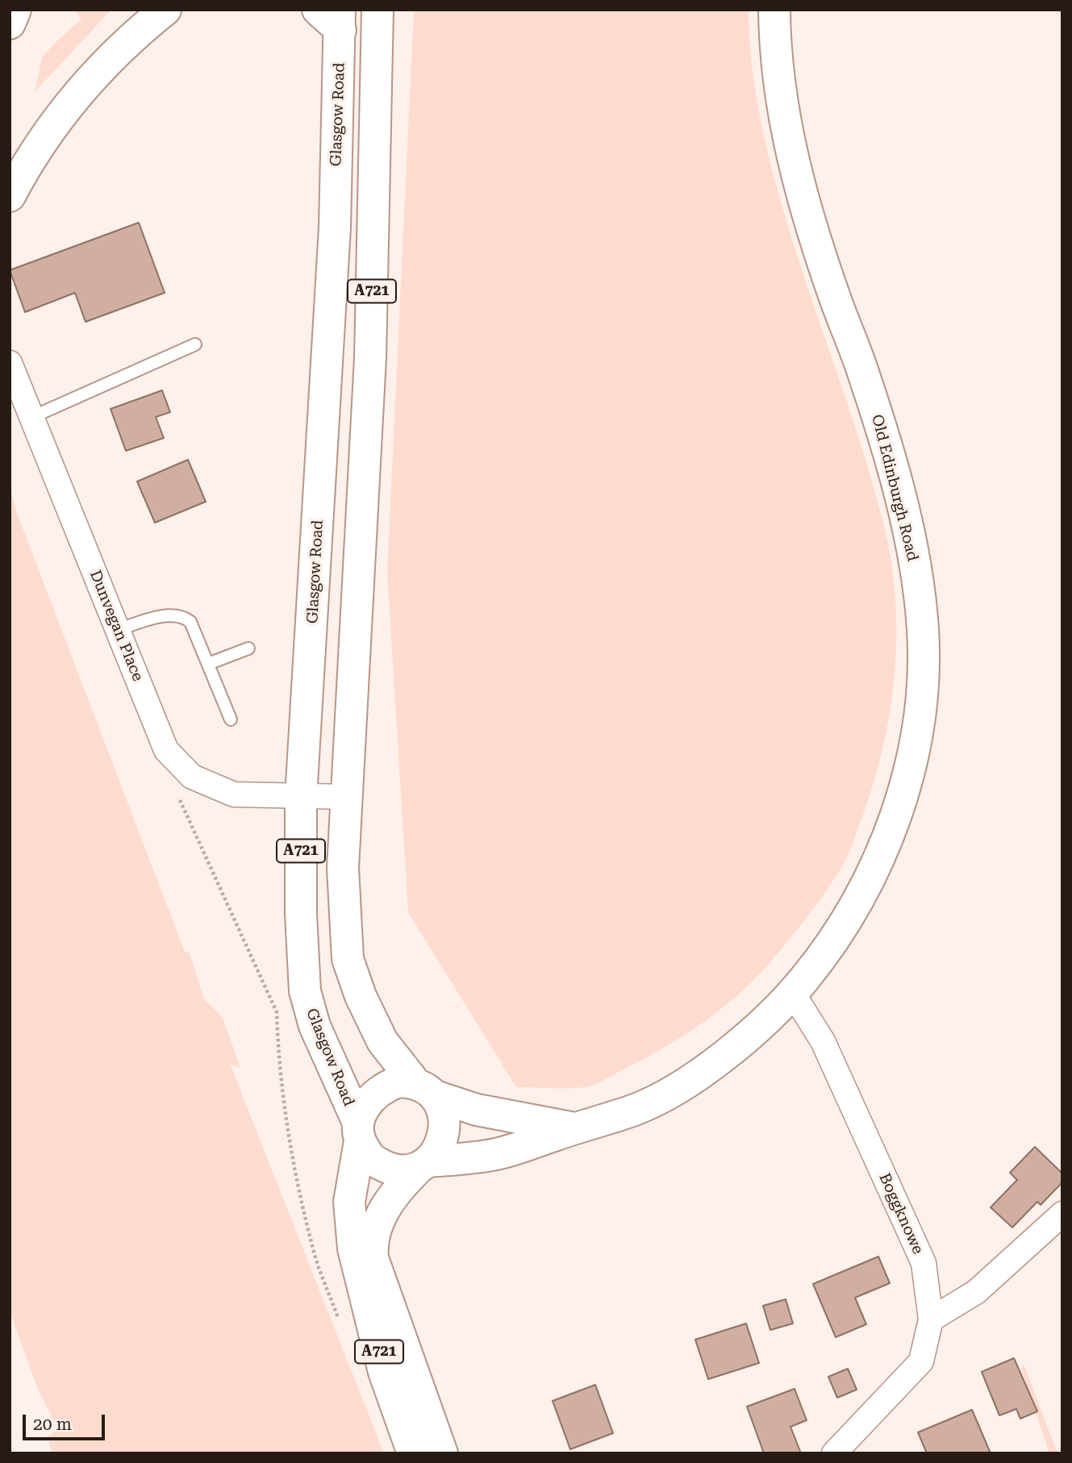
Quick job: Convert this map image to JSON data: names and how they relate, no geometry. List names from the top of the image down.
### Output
{
  "streets": {
    "main road": ["Glasgow Road", "A721", "Old Edinburgh Road"],
    "street": ["Dunvegan Place", "Boggknowe"]
  },
  "crossings": [
    ["Glasgow Road", "A721"],
    ["Glasgow Road", "Old Edinburgh Road"],
    ["Glasgow Road", "Dunvegan Place"],
    ["A721", "Old Edinburgh Road"],
    ["A721", "Dunvegan Place"],
    ["Old Edinburgh Road", "Boggknowe"]
  ],
  "scale_bar": "20 m"
}
